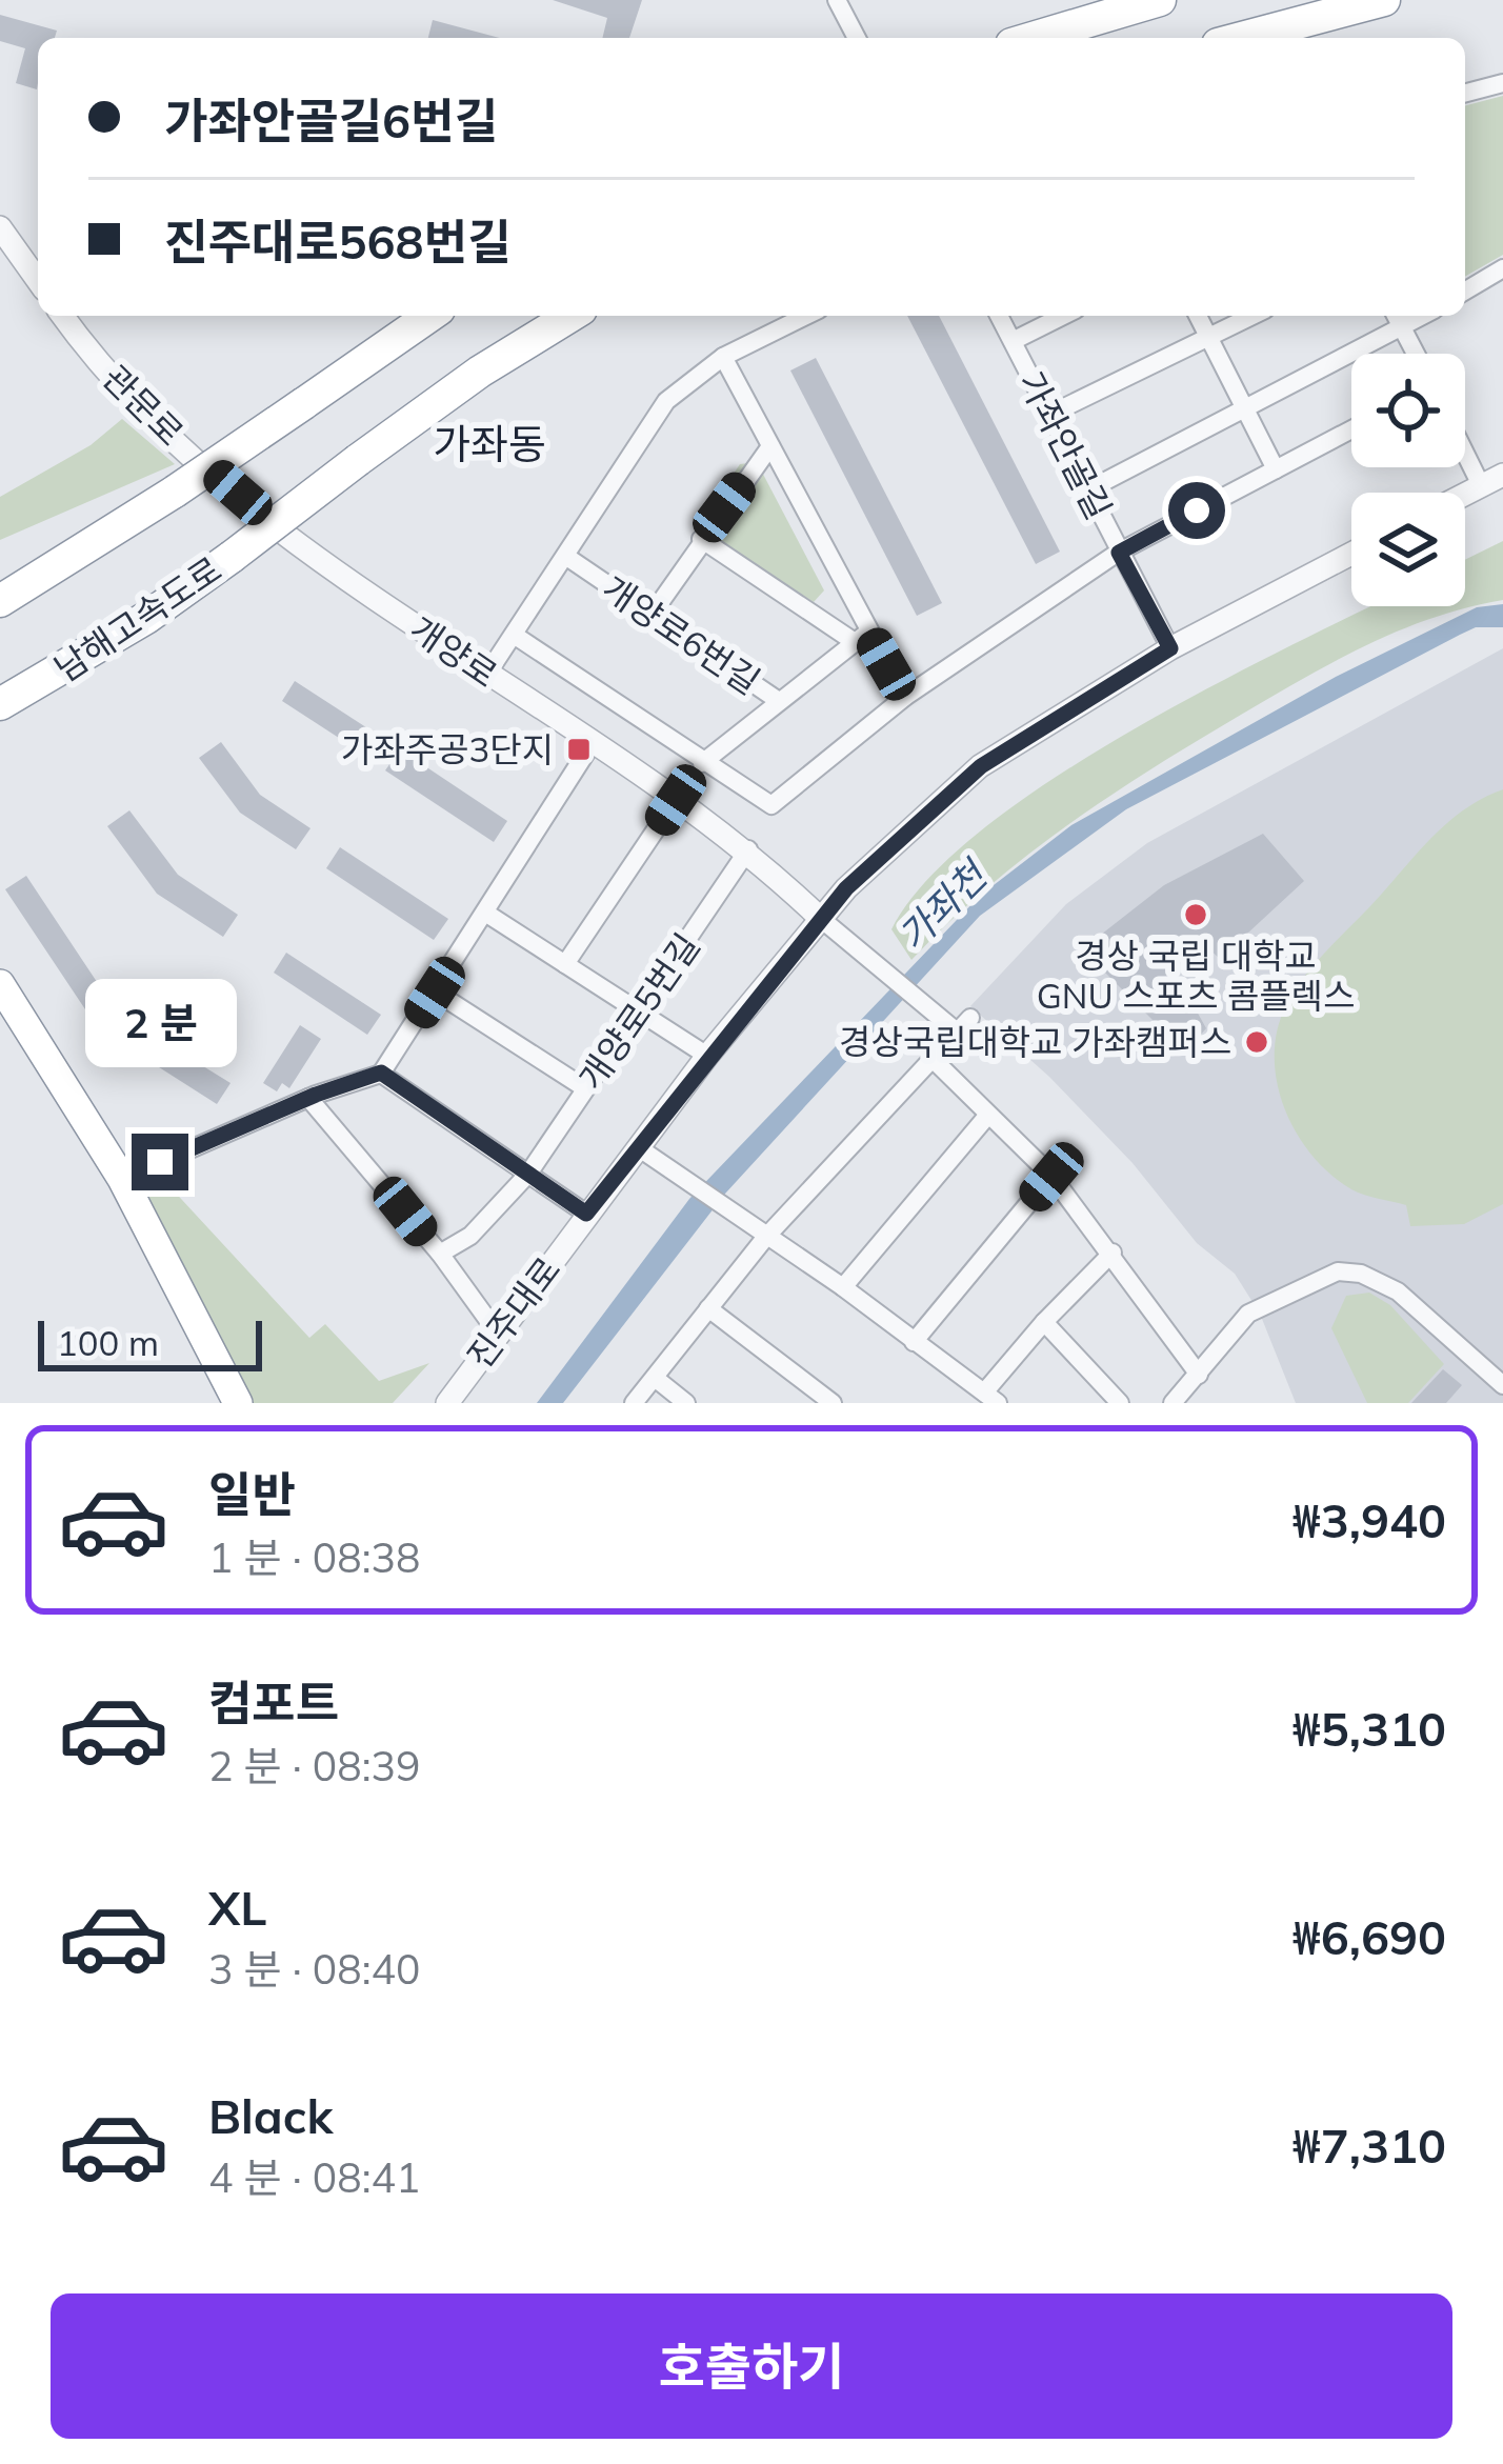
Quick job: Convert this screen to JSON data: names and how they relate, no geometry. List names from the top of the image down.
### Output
{
  "streets": {
    "highway": ["남해고속도로"],
    "street": [
      "관문로",
      "가좌안골길",
      "개양로6번길",
      "개양로",
      "개양로5번길",
      "진주대로"
    ]
  },
  "crossings": [
    ["관문로", "개양로"],
    ["가좌안골길", "진주대로"],
    ["개양로6번길", "개양로"],
    ["개양로", "개양로5번길"],
    ["개양로", "진주대로"]
  ],
  "districts": ["가좌동"],
  "water": ["가좌천"],
  "places": {
    "transit": ["가좌주공3단지"],
    "other": ["경상 국립 대학교 GNU 스포츠 콤플렉스", "경상국립대학교 가좌캠퍼스"]
  },
  "scale_bar": "100 m",
  "page": {
    "banner": ["가좌안골길6번길", "진주대로568번길"],
    "bubble": "2 분",
    "scale": "100 m",
    "list": [
      {
        "name": "일반",
        "note": "1 분 · 08:38",
        "value": "₩3,940"
      },
      {
        "name": "컴포트",
        "note": "2 분 · 08:39",
        "value": "₩5,310"
      },
      {
        "name": "XL",
        "note": "3 분 · 08:40",
        "value": "₩6,690"
      },
      {
        "name": "Black",
        "note": "4 분 · 08:41",
        "value": "₩7,310"
      }
    ],
    "buttons": "호출하기"
  }
}
